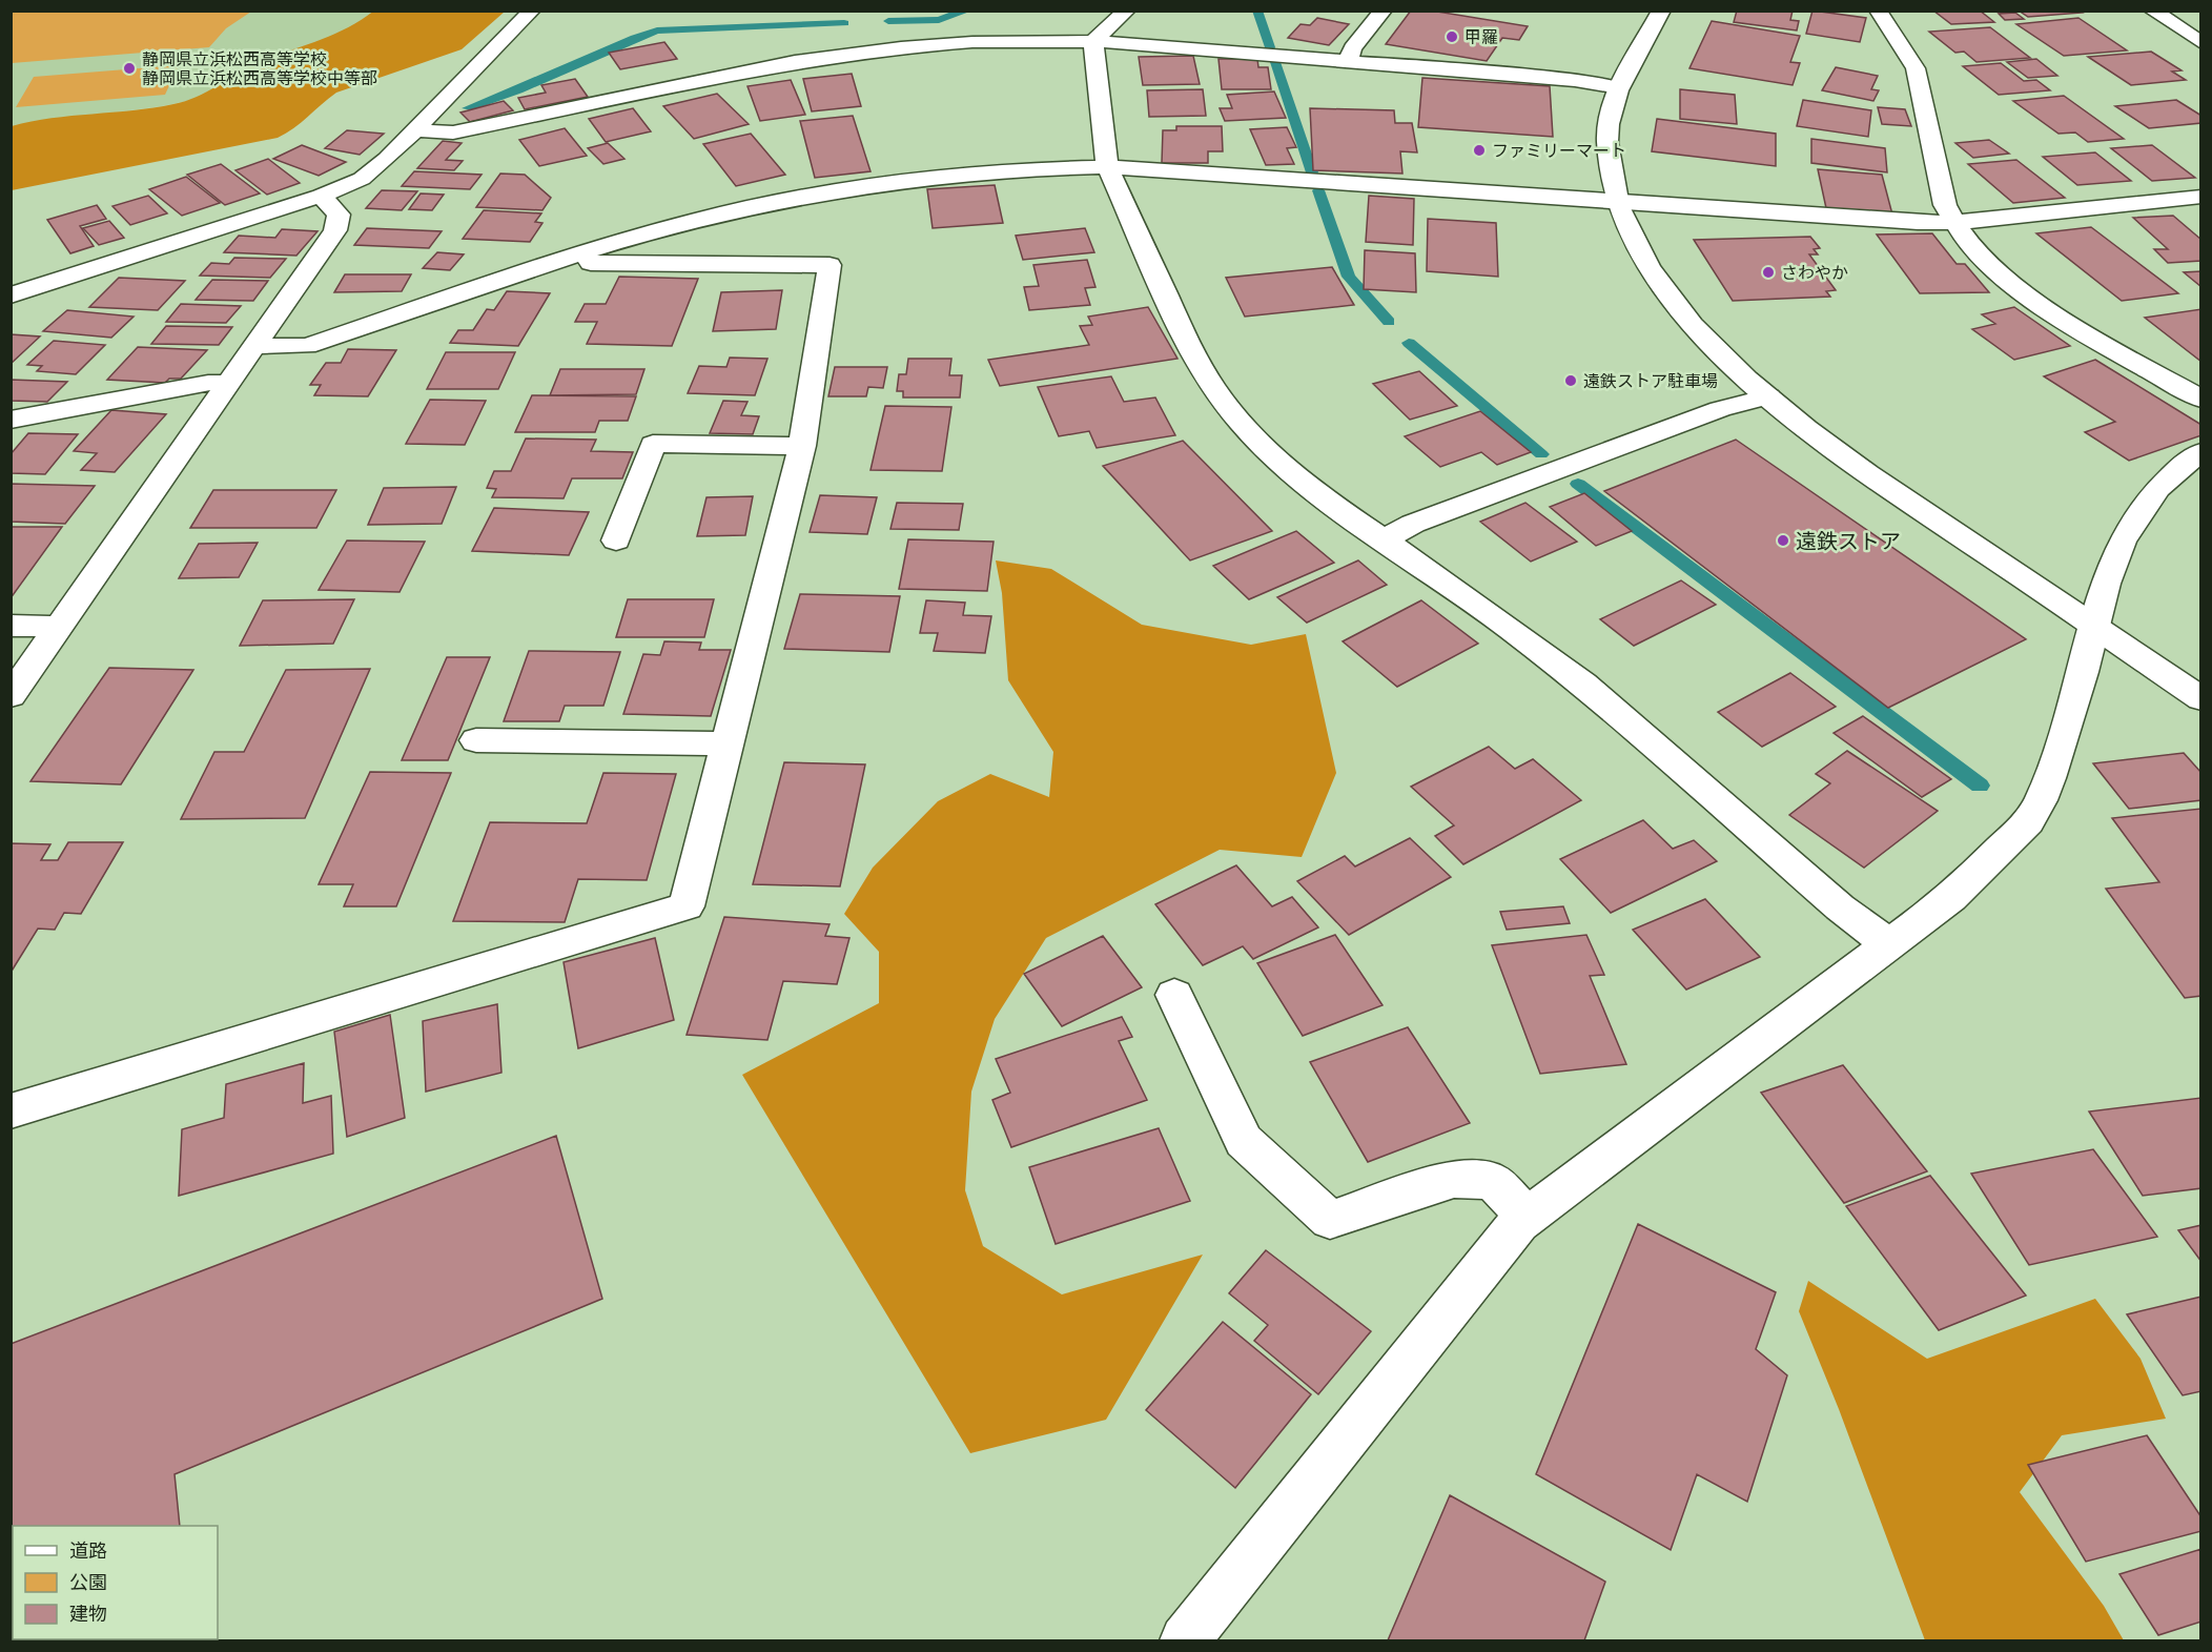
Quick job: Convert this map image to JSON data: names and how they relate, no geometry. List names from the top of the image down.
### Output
{
  "places": [
    "甲羅",
    "静岡県立浜松西高等学校 静岡県立浜松西高等学校中等部",
    "ファミリーマート",
    "さわやか",
    "遠鉄ストア駐車場",
    "遠鉄ストア"
  ],
  "legend": ["道路", "公園", "建物"]
}
